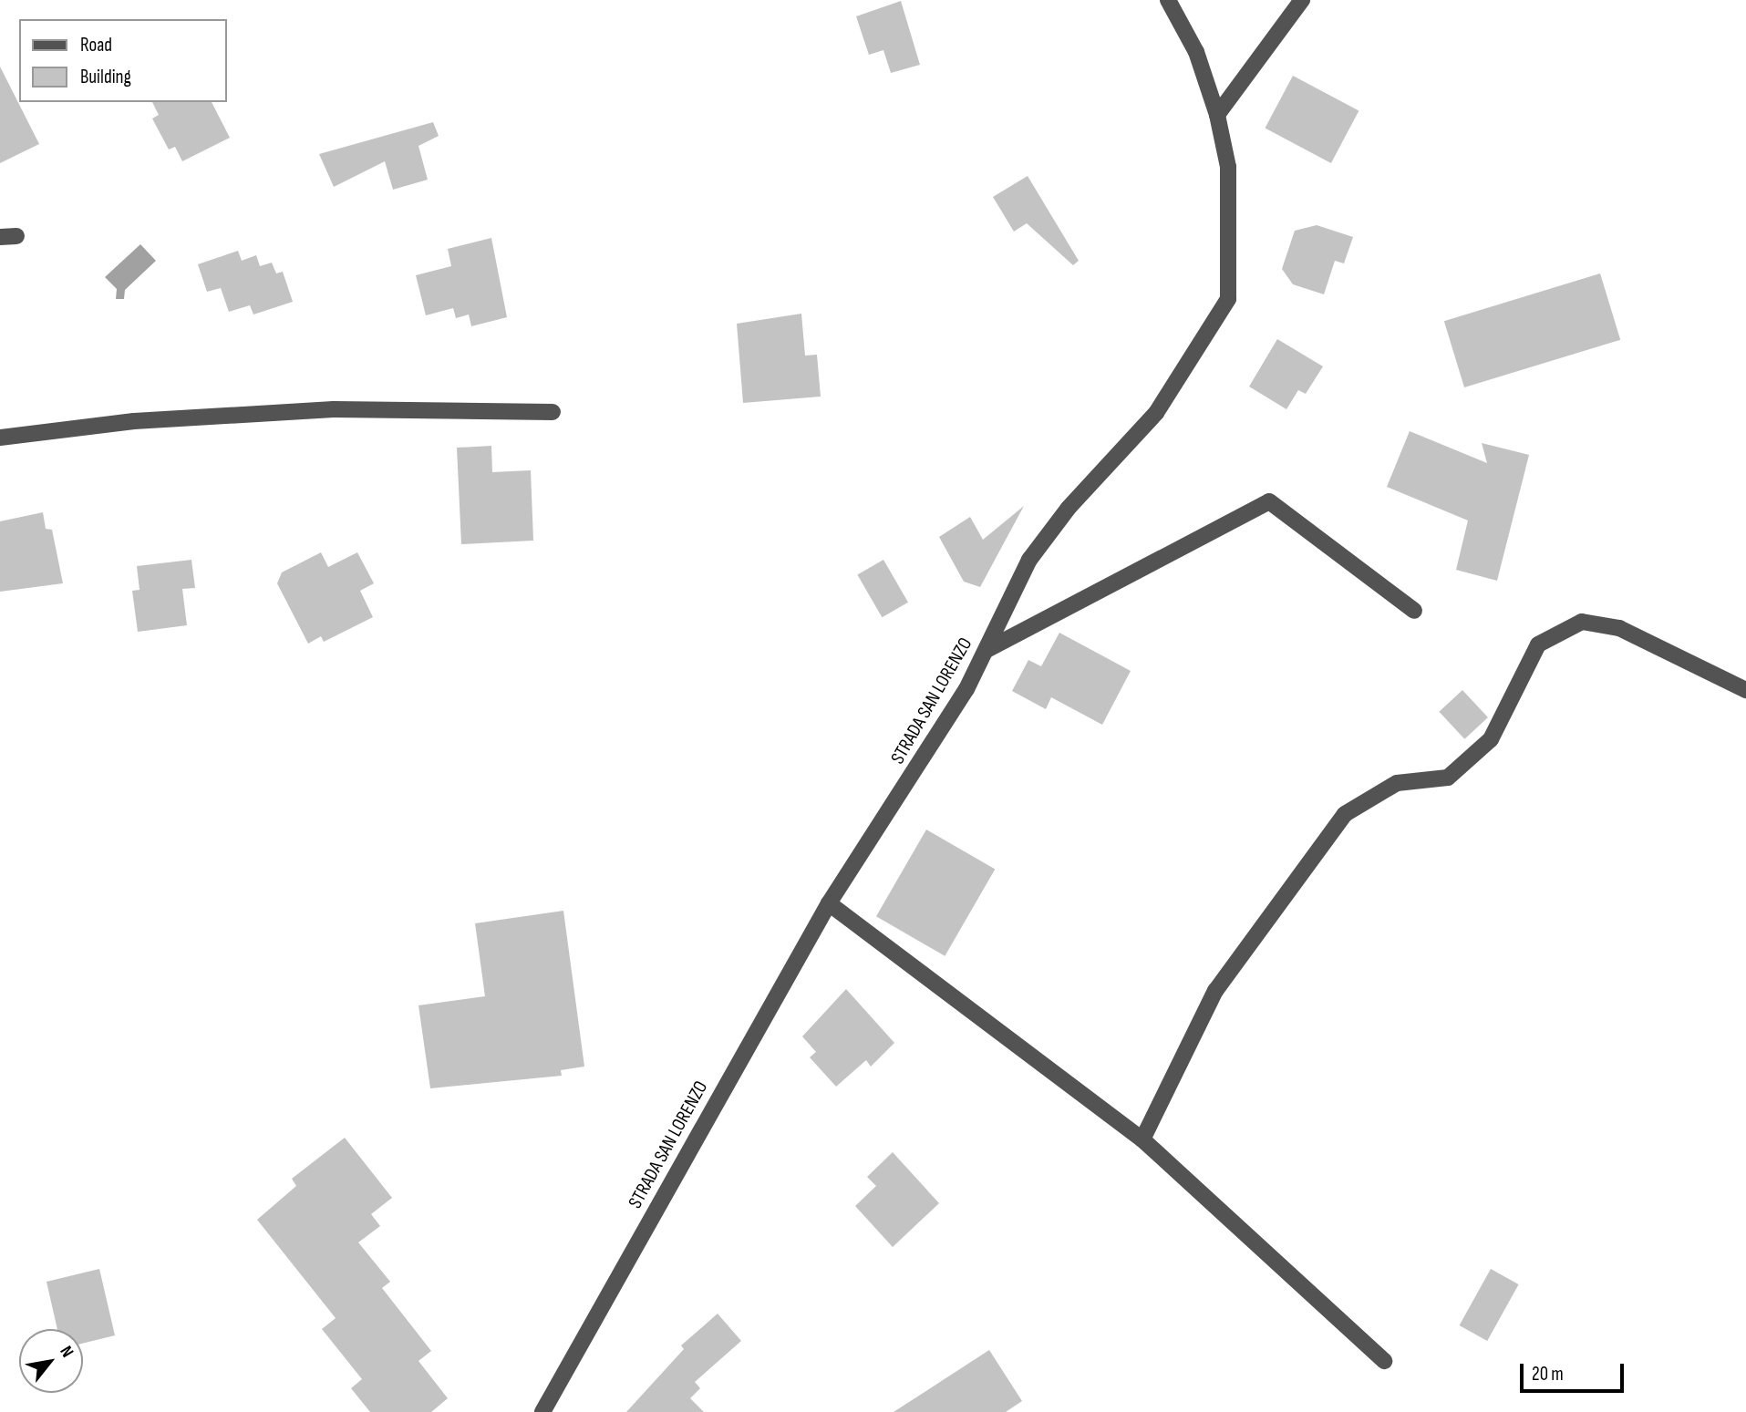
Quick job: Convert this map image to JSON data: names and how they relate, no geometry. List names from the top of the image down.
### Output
{
  "streets": {
    "street": ["STRADA SAN LORENZO"]
  },
  "legend": ["Road", "Building"],
  "scale_bar": "20 m",
  "north": "top right"
}
